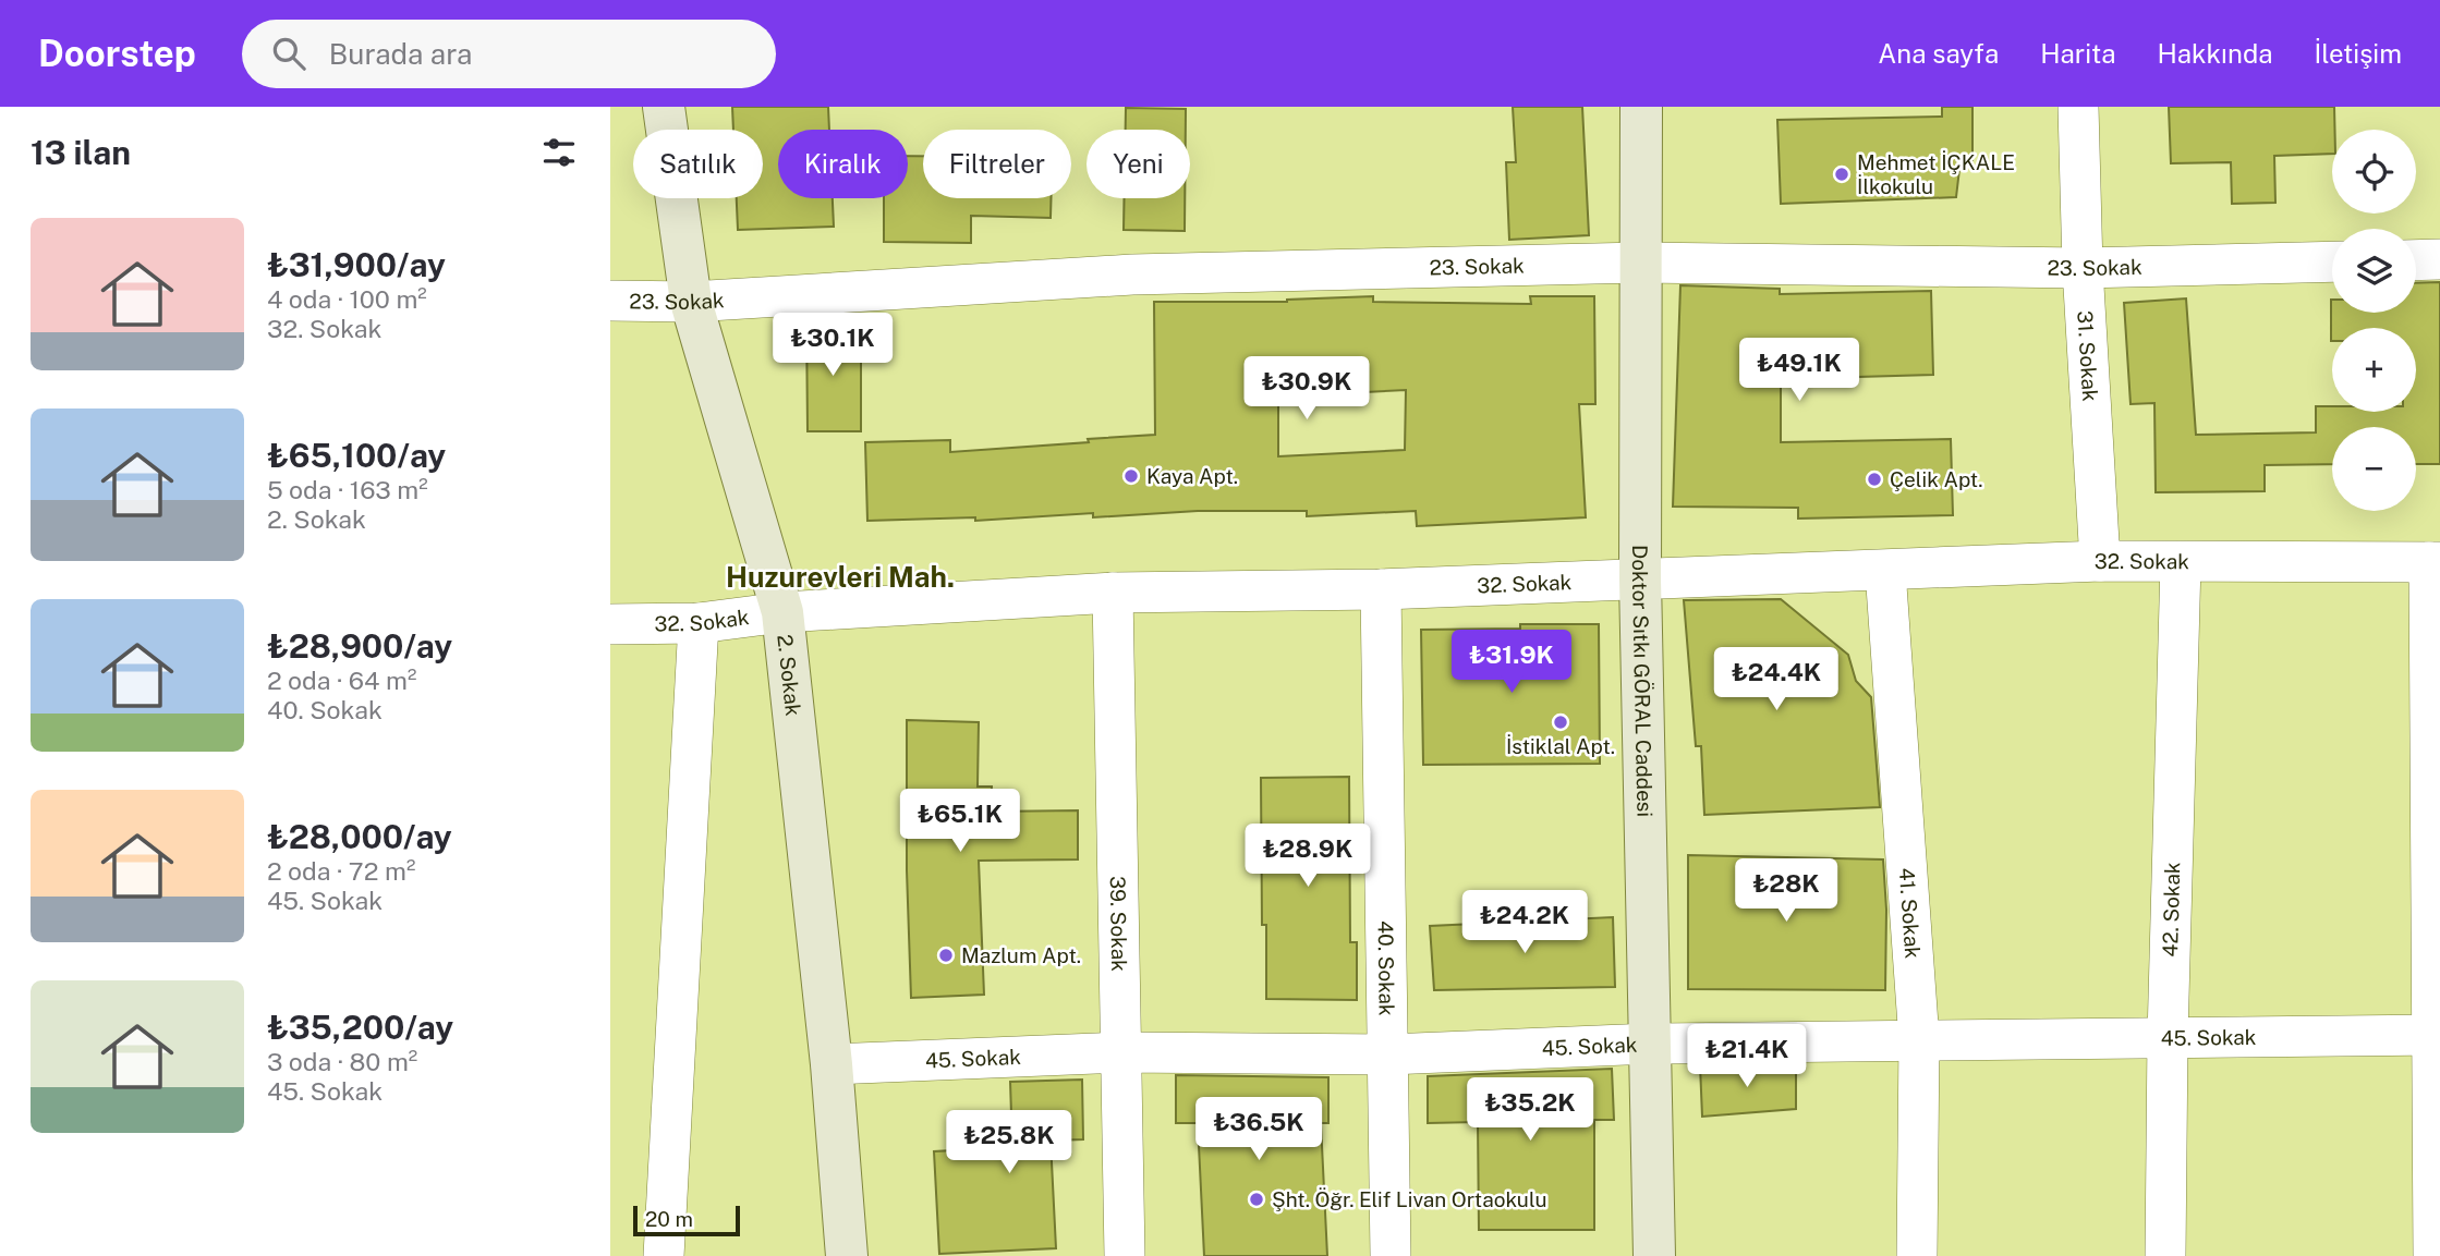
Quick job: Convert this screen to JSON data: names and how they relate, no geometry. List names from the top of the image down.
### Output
{
  "streets": {
    "street": [
      "23. Sokak",
      "31. Sokak",
      "32. Sokak",
      "2. Sokak",
      "Doktor Sıtkı GÖRAL Caddesi",
      "42. Sokak",
      "41. Sokak",
      "39. Sokak",
      "40. Sokak",
      "45. Sokak"
    ]
  },
  "crossings": [
    ["23. Sokak", "31. Sokak"],
    ["23. Sokak", "2. Sokak"],
    ["23. Sokak", "Doktor Sıtkı GÖRAL Caddesi"],
    ["31. Sokak", "32. Sokak"],
    ["32. Sokak", "2. Sokak"],
    ["32. Sokak", "Doktor Sıtkı GÖRAL Caddesi"],
    ["32. Sokak", "42. Sokak"],
    ["32. Sokak", "41. Sokak"],
    ["32. Sokak", "39. Sokak"],
    ["32. Sokak", "40. Sokak"],
    ["2. Sokak", "45. Sokak"],
    ["Doktor Sıtkı GÖRAL Caddesi", "45. Sokak"],
    ["42. Sokak", "45. Sokak"],
    ["41. Sokak", "45. Sokak"],
    ["39. Sokak", "45. Sokak"],
    ["40. Sokak", "45. Sokak"]
  ],
  "districts": ["Huzurevleri Mah."],
  "places": [
    "Mehmet İÇKALE İlkokulu",
    "Kaya Apt.",
    "Çelik Apt.",
    "İstiklal Apt.",
    "Mazlum Apt.",
    "Şht. Öğr. Elif Livan Ortaokulu"
  ],
  "scale_bar": "20 m",
  "page": {
    "header": "Doorstep",
    "search": "Burada ara",
    "nav": [
      "Ana sayfa",
      "Harita",
      "Hakkında",
      "İletişim"
    ],
    "heading": "13 ilan",
    "map_buttons": ["+", "−"],
    "chip": [
      "Satılık",
      "Kiralık",
      "Filtreler",
      "Yeni"
    ],
    "list": [
      {
        "name": "₺31,900/ay",
        "note": "4 oda · 100 m² · 32. Sokak"
      },
      {
        "name": "₺65,100/ay",
        "note": "5 oda · 163 m² · 2. Sokak"
      },
      {
        "name": "₺28,900/ay",
        "note": "2 oda · 64 m² · 40. Sokak"
      },
      {
        "name": "₺28,000/ay",
        "note": "2 oda · 72 m² · 45. Sokak"
      },
      {
        "name": "₺35,200/ay",
        "note": "3 oda · 80 m² · 45. Sokak"
      }
    ],
    "price": [
      "₺30.1K",
      "₺49.1K",
      "₺30.9K",
      "₺31.9K",
      "₺24.4K",
      "₺65.1K",
      "₺28.9K",
      "₺28K",
      "₺24.2K",
      "₺21.4K",
      "₺35.2K",
      "₺36.5K",
      "₺25.8K"
    ],
    "scale": "20 m"
  }
}
